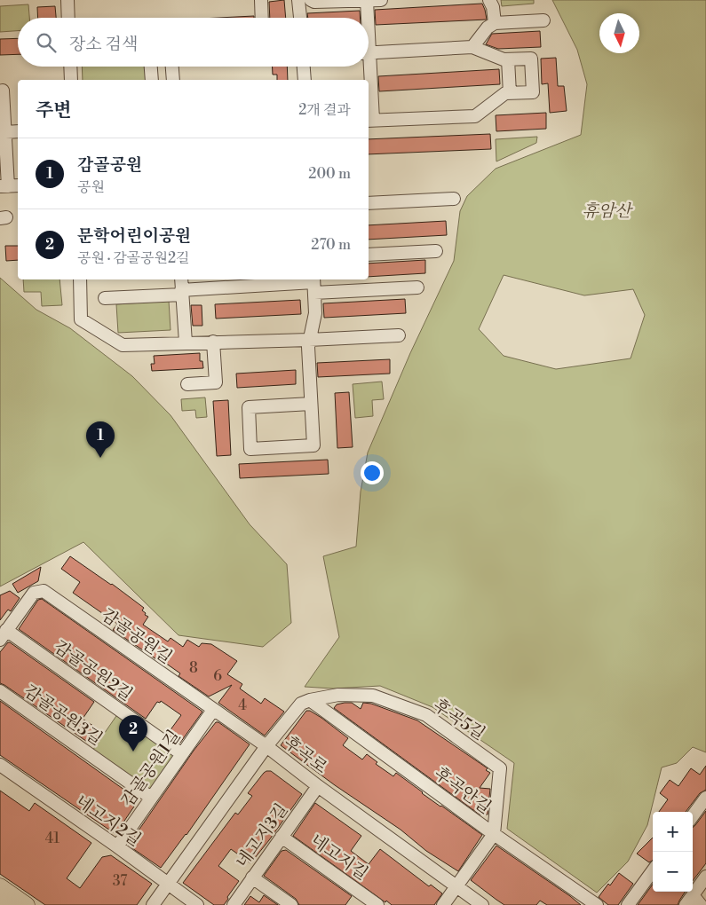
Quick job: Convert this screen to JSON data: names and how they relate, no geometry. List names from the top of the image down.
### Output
{
  "streets": {
    "street": [
      "감골공원길",
      "감골공원2길",
      "감골공원3길",
      "후곡5길",
      "후곡로",
      "감골공원1길",
      "후곡안길",
      "네고지2길",
      "네고지3길",
      "네고지길"
    ]
  },
  "crossings": [
    ["감골공원길", "감골공원2길"],
    ["감골공원길", "후곡5길"],
    ["감골공원길", "후곡로"],
    ["감골공원길", "감골공원1길"],
    ["감골공원2길", "감골공원1길"],
    ["감골공원3길", "감골공원1길"],
    ["후곡5길", "후곡로"],
    ["후곡5길", "후곡안길"],
    ["후곡로", "네고지2길"],
    ["후곡로", "네고지3길"],
    ["감골공원1길", "네고지2길"],
    ["네고지3길", "네고지길"]
  ],
  "parks": ["휴암산"],
  "house_numbers": [
    "8",
    "6",
    "4",
    "41",
    "37"
  ],
  "north": "bottom",
  "page": {
    "search": "장소 검색",
    "heading": ["주변", "2개 결과"],
    "list": [
      {
        "mark": "1",
        "name": "감골공원",
        "note": "공원",
        "value": "200 m"
      },
      {
        "mark": "2",
        "name": "문학어린이공원",
        "note": "공원 · 감골공원2길",
        "value": "270 m"
      }
    ],
    "pins": ["1", "2"],
    "map_buttons": ["+", "−"]
  }
}
